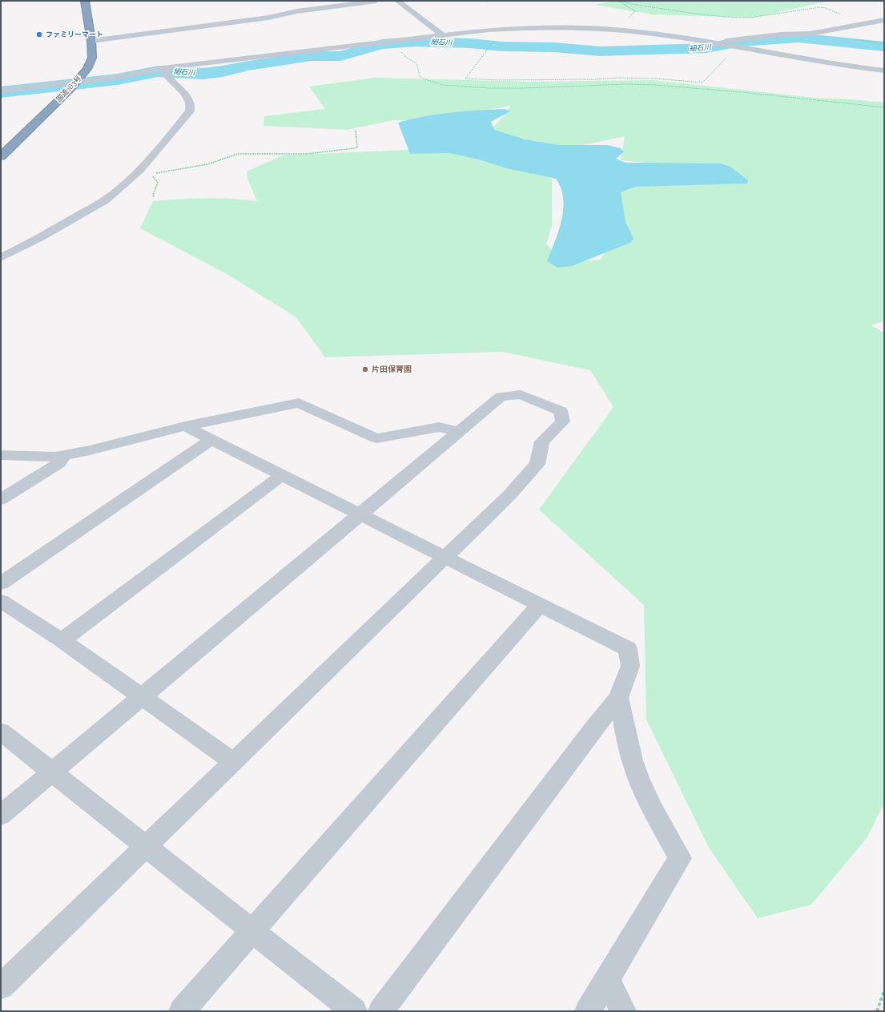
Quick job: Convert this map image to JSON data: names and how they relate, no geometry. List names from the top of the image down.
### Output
{
  "streets": {
    "highway": ["国道163号"]
  },
  "water": ["細石川"],
  "places": ["ファミリーマート", "片田保育園"]
}
